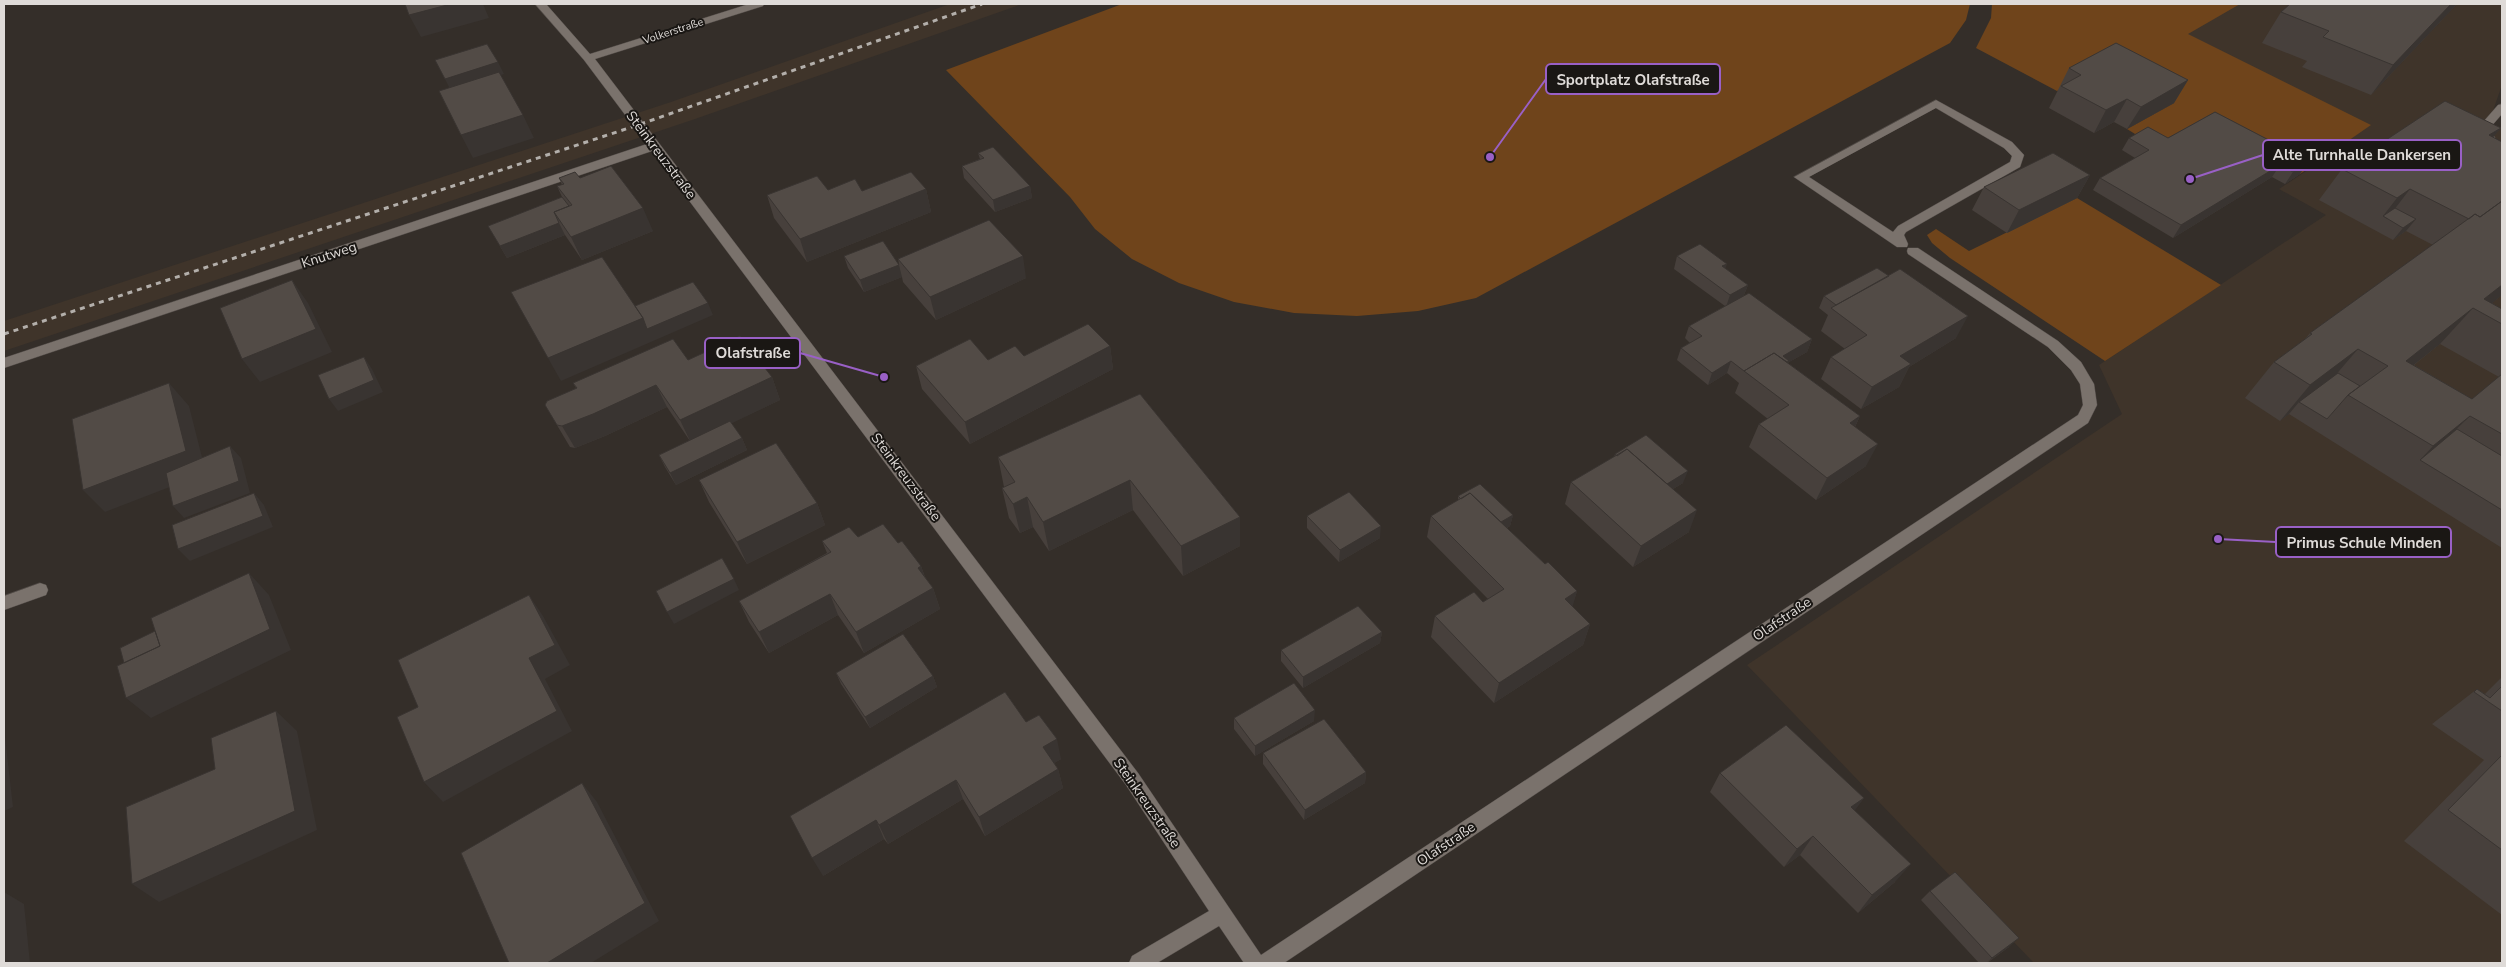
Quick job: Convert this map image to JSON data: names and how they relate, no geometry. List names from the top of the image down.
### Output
{
  "streets": {
    "street": [
      "Volkerstraße",
      "Steinkreuzstraße",
      "Knutweg",
      "Olafstraße"
    ]
  },
  "crossings": [
    ["Volkerstraße", "Steinkreuzstraße"],
    ["Steinkreuzstraße", "Knutweg"]
  ],
  "places": [
    "Sportplatz Olafstraße",
    "Alte Turnhalle Dankersen",
    "Olafstraße",
    "Primus Schule Minden"
  ]
}
